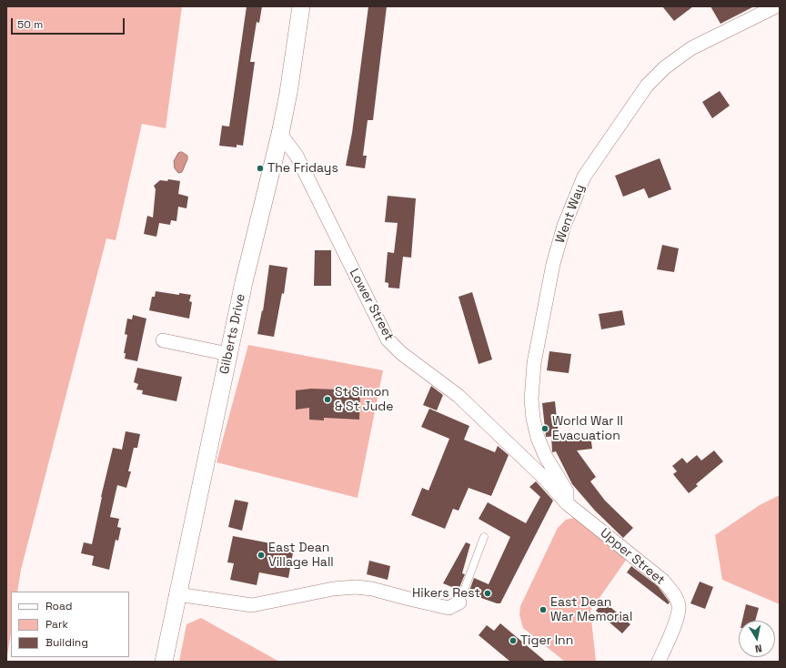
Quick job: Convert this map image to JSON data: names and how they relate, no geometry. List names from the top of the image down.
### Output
{
  "streets": {
    "street": [
      "Went Way",
      "Lower Street",
      "Gilberts Drive",
      "Upper Street"
    ]
  },
  "crossings": [
    ["Went Way", "Lower Street"],
    ["Went Way", "Upper Street"],
    ["Lower Street", "Gilberts Drive"],
    ["Lower Street", "Upper Street"]
  ],
  "places": [
    "The Fridays",
    "St Simon & St Jude",
    "World War II Evacuation",
    "East Dean Village Hall",
    "Hikers Rest",
    "East Dean War Memorial",
    "Tiger Inn"
  ],
  "legend": ["Road", "Park", "Building"],
  "scale_bar": "50 m",
  "north": "bottom"
}
